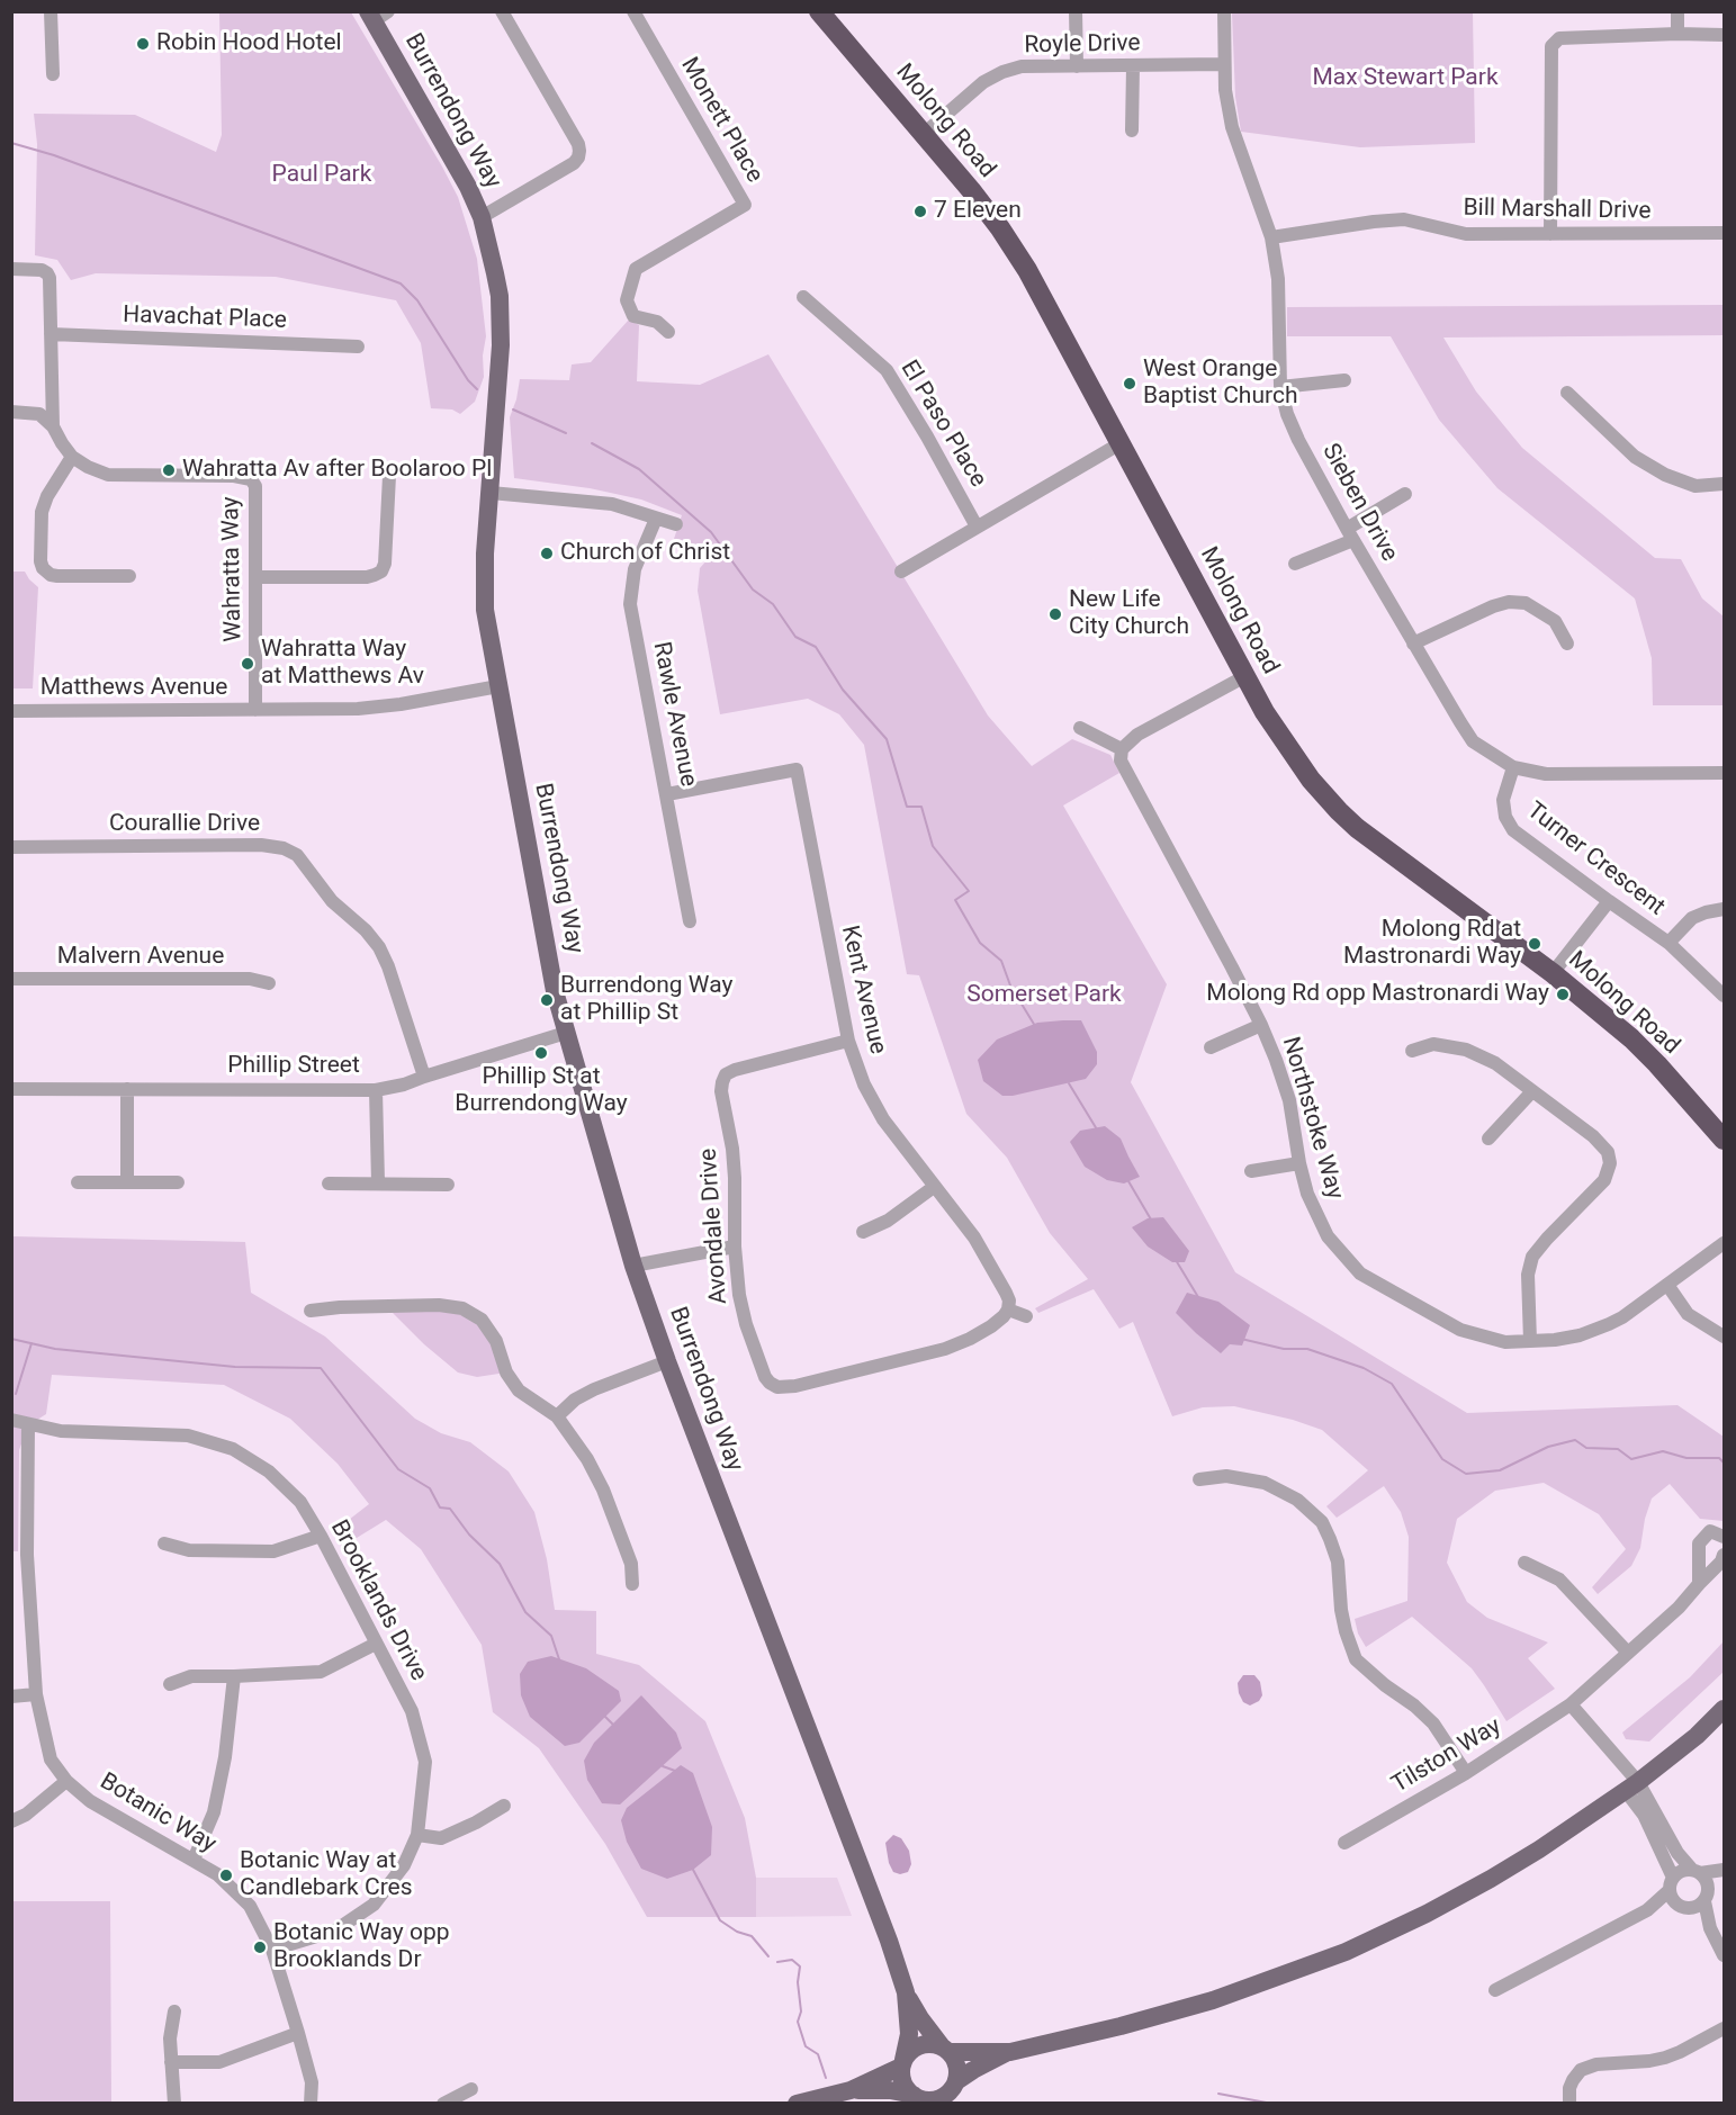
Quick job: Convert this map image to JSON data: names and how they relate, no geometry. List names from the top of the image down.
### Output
{
  "streets": {
    "highway": ["Molong Road"],
    "main road": ["Burrendong Way"],
    "street": [
      "Royle Drive",
      "Monett Place",
      "Bill Marshall Drive",
      "Havachat Place",
      "El Paso Place",
      "Sieben Drive",
      "Wahratta Way",
      "Matthews Avenue",
      "Rawle Avenue",
      "Courallie Drive",
      "Turner Crescent",
      "Malvern Avenue",
      "Kent Avenue",
      "Phillip Street",
      "Northstoke Way",
      "Avondale Drive",
      "Brooklands Drive",
      "Tilston Way",
      "Botanic Way"
    ]
  },
  "crossings": [
    ["Royle Drive", "Molong Road"],
    ["Royle Drive", "Sieben Drive"],
    ["Burrendong Way", "Matthews Avenue"],
    ["Burrendong Way", "Phillip Street"],
    ["Bill Marshall Drive", "Sieben Drive"],
    ["Sieben Drive", "Turner Crescent"],
    ["Wahratta Way", "Matthews Avenue"],
    ["Rawle Avenue", "Kent Avenue"],
    ["Courallie Drive", "Phillip Street"],
    ["Kent Avenue", "Avondale Drive"],
    ["Brooklands Drive", "Botanic Way"]
  ],
  "parks": ["Max Stewart Park", "Paul Park", "Somerset Park"],
  "places": [
    "Robin Hood Hotel",
    "7 Eleven",
    "West Orange Baptist Church",
    "Wahratta Av after Boolaroo Pl",
    "Church of Christ",
    "New Life City Church",
    "Wahratta Way at Matthews Av",
    "Molong Rd at Mastronardi Way",
    "Molong Rd opp Mastronardi Way",
    "Burrendong Way at Phillip St",
    "Phillip St at Burrendong Way",
    "Botanic Way at Candlebark Cres",
    "Botanic Way opp Brooklands Dr"
  ]
}
